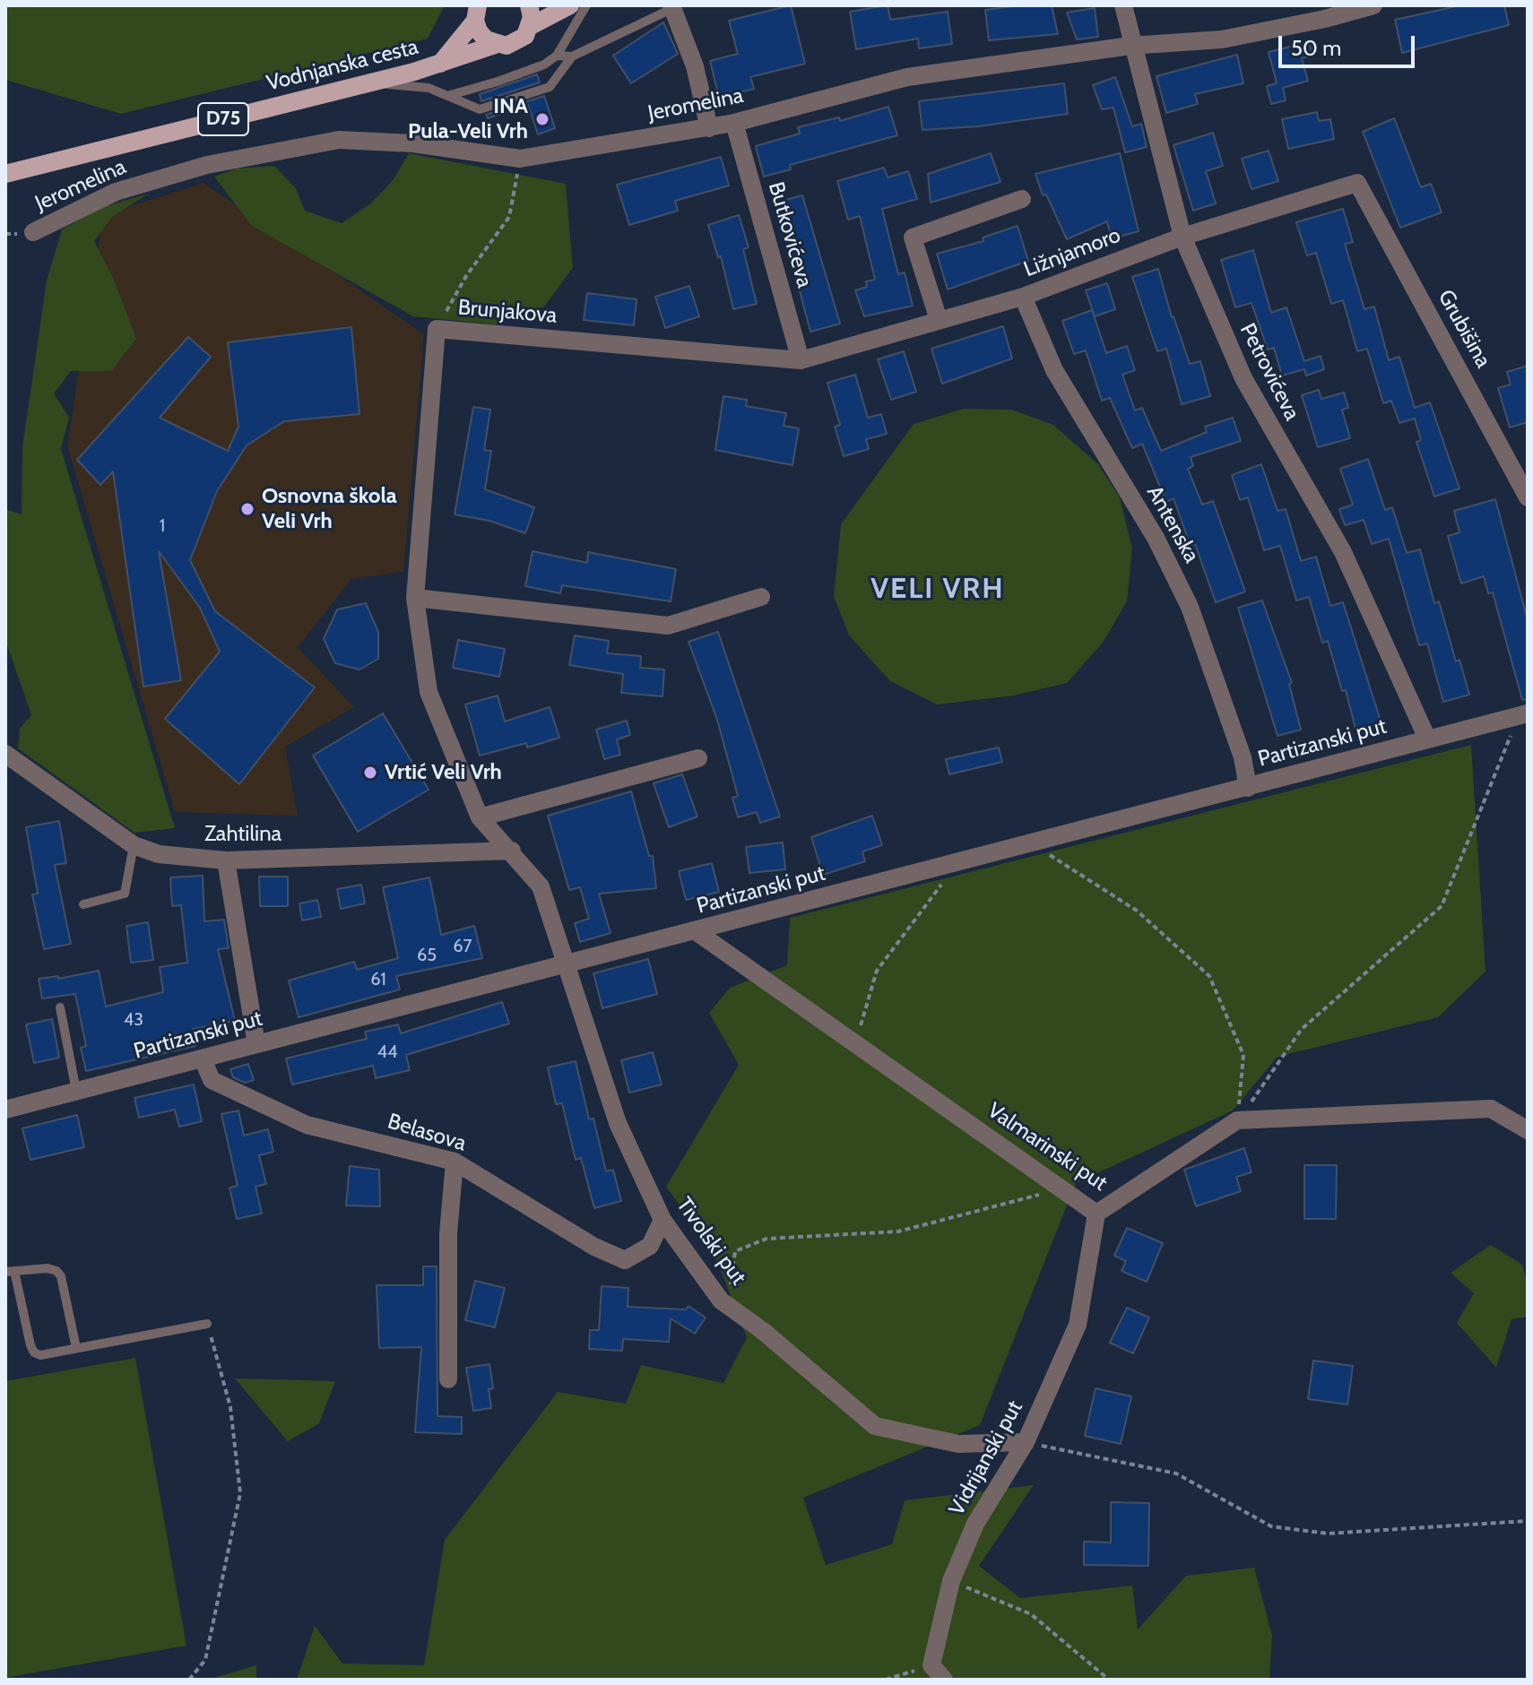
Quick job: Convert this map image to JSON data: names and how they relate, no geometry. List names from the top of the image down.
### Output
{
  "streets": {
    "main road": ["Vodnjanska cesta", "D75"],
    "street": [
      "Jeromelina",
      "Butkovićeva",
      "Ližnjamoro",
      "Brunjakova",
      "Grubišina",
      "Petrovićeva",
      "Antenska",
      "Partizanski put",
      "Zahtilina",
      "Belasova",
      "Valmarinski put",
      "Tivolski put",
      "Vidrijanski put"
    ]
  },
  "crossings": [
    ["Vodnjanska cesta", "D75"],
    ["Jeromelina", "Butkovićeva"],
    ["Jeromelina", "Petrovićeva"],
    ["Butkovićeva", "Ližnjamoro"],
    ["Butkovićeva", "Brunjakova"],
    ["Ližnjamoro", "Brunjakova"],
    ["Ližnjamoro", "Grubišina"],
    ["Ližnjamoro", "Petrovićeva"],
    ["Ližnjamoro", "Antenska"],
    ["Brunjakova", "Partizanski put"],
    ["Brunjakova", "Zahtilina"],
    ["Brunjakova", "Tivolski put"],
    ["Petrovićeva", "Partizanski put"],
    ["Antenska", "Partizanski put"],
    ["Partizanski put", "Belasova"],
    ["Partizanski put", "Valmarinski put"],
    ["Partizanski put", "Tivolski put"],
    ["Belasova", "Tivolski put"],
    ["Valmarinski put", "Vidrijanski put"],
    ["Tivolski put", "Vidrijanski put"]
  ],
  "districts": ["VELI VRH"],
  "places": ["INA Pula-Veli Vrh", "Osnovna škola Veli Vrh", "Vrtić Veli Vrh"],
  "house_numbers": [
    "1",
    "67",
    "65",
    "61",
    "43",
    "44"
  ],
  "scale_bar": "50 m"
}
